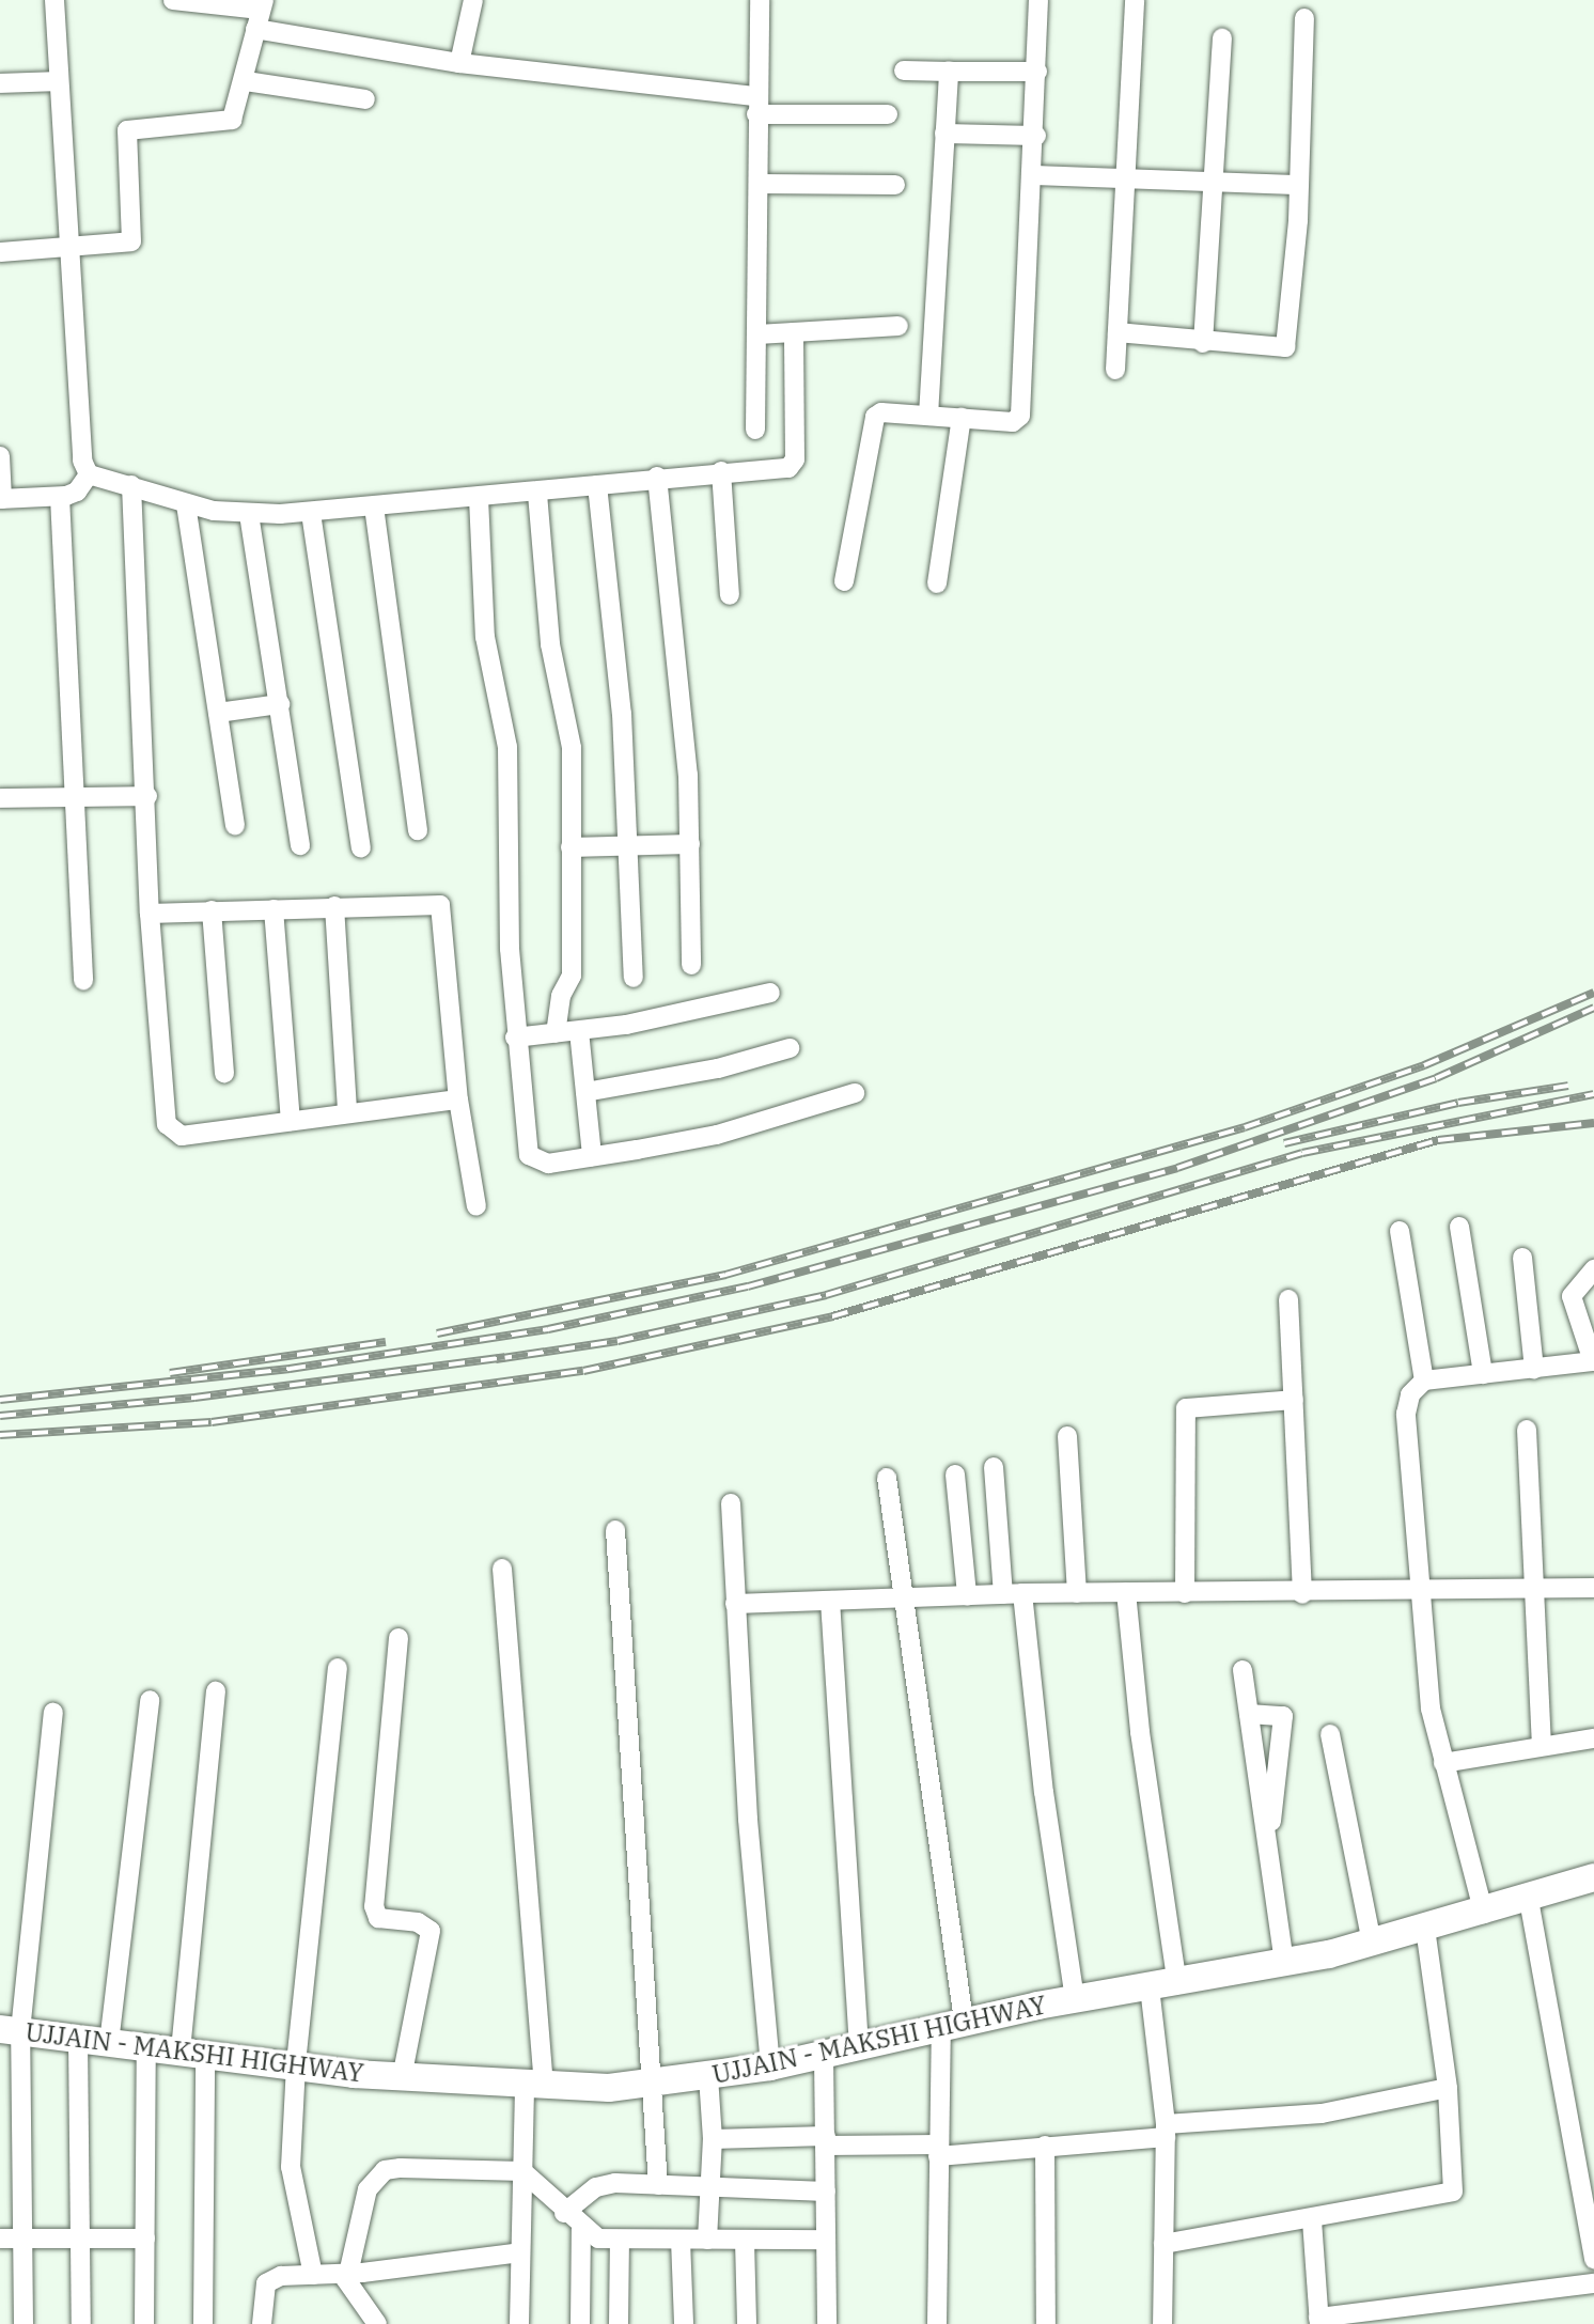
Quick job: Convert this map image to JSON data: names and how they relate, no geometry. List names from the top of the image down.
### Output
{
  "streets": {
    "main road": ["UJJAIN - MAKSHI HIGHWAY"]
  }
}
